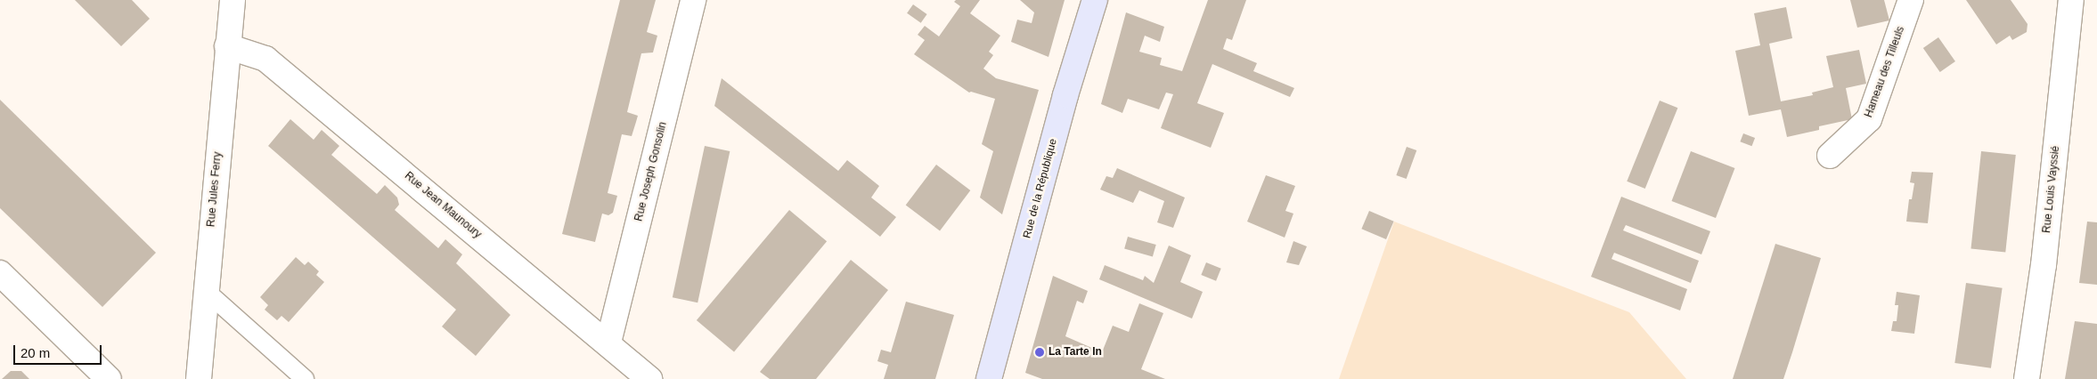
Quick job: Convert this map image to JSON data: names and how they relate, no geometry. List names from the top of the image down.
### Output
{
  "streets": {
    "main road": ["Rue de la République"],
    "street": [
      "Hameau des Tilleuls",
      "Rue Joseph Gonsolin",
      "Rue Jules Ferry",
      "Rue Louis Vayssié",
      "Rue Jean Maunoury"
    ]
  },
  "crossings": [
    ["Rue Joseph Gonsolin", "Rue Jean Maunoury"],
    ["Rue Jules Ferry", "Rue Jean Maunoury"]
  ],
  "places": ["La Tarte In"],
  "scale_bar": "20 m"
}
